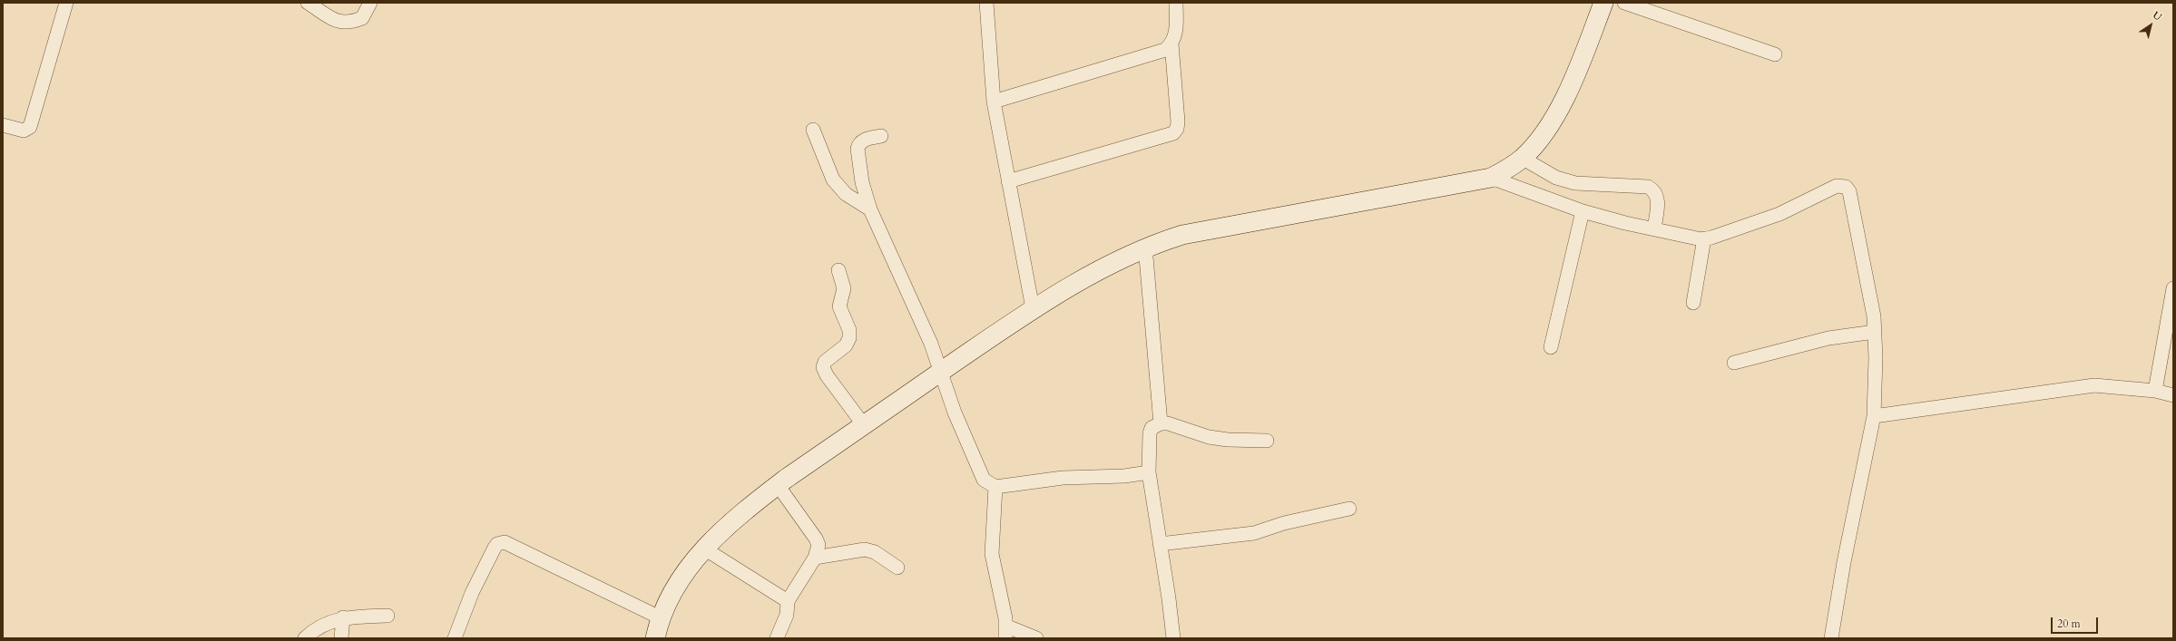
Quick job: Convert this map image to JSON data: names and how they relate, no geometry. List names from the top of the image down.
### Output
{
  "scale_bar": "20 m",
  "north": "top right"
}
